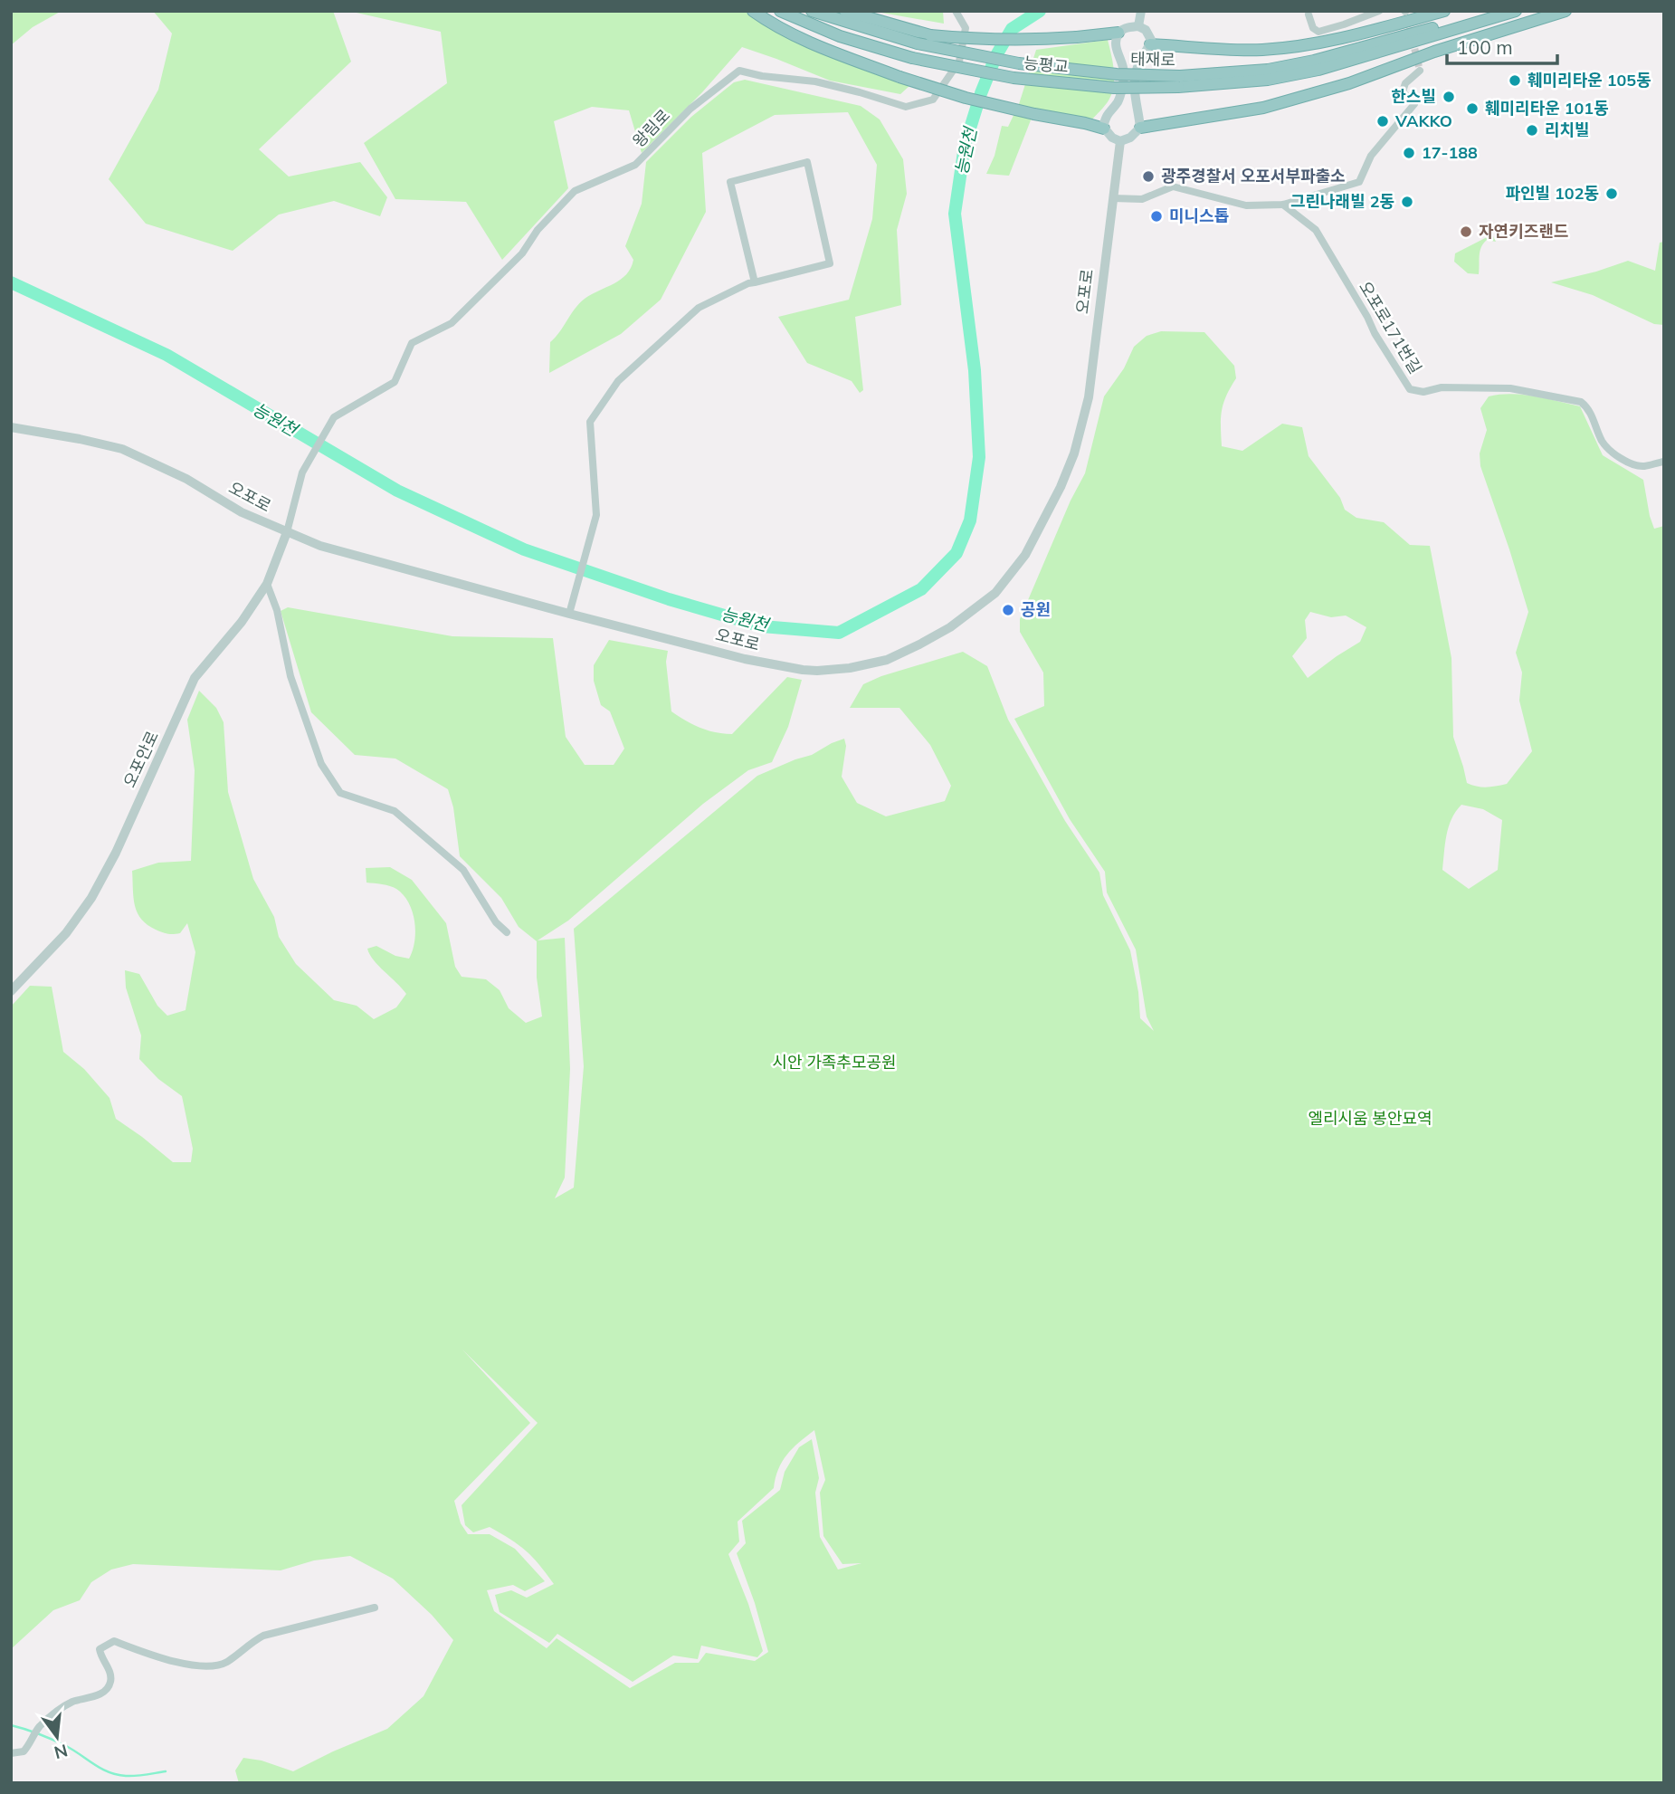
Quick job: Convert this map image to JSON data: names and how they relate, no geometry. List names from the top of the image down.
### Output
{
  "streets": {
    "highway": ["태재로", "능평교"],
    "street": [
      "왕림로",
      "오포로",
      "오포로171번길",
      "오포안로"
    ]
  },
  "crossings": [
    ["태재로", "능평교"],
    ["왕림로", "오포로"],
    ["왕림로", "오포안로"],
    ["오포로", "오포안로"]
  ],
  "water": ["능원천"],
  "parks": ["시안 가족추모공원", "엘리시움 봉안묘역"],
  "places": [
    "훼미리타운 105동",
    "한스빌",
    "훼미리타운 101동",
    "VAKKO",
    "리치빌",
    "17-188",
    "광주경찰서 오포서부파출소",
    "파인빌 102동",
    "그린나래빌 2동",
    "미니스톱",
    "자연키즈랜드",
    "공원"
  ],
  "scale_bar": "100 m",
  "north": "bottom"
}
